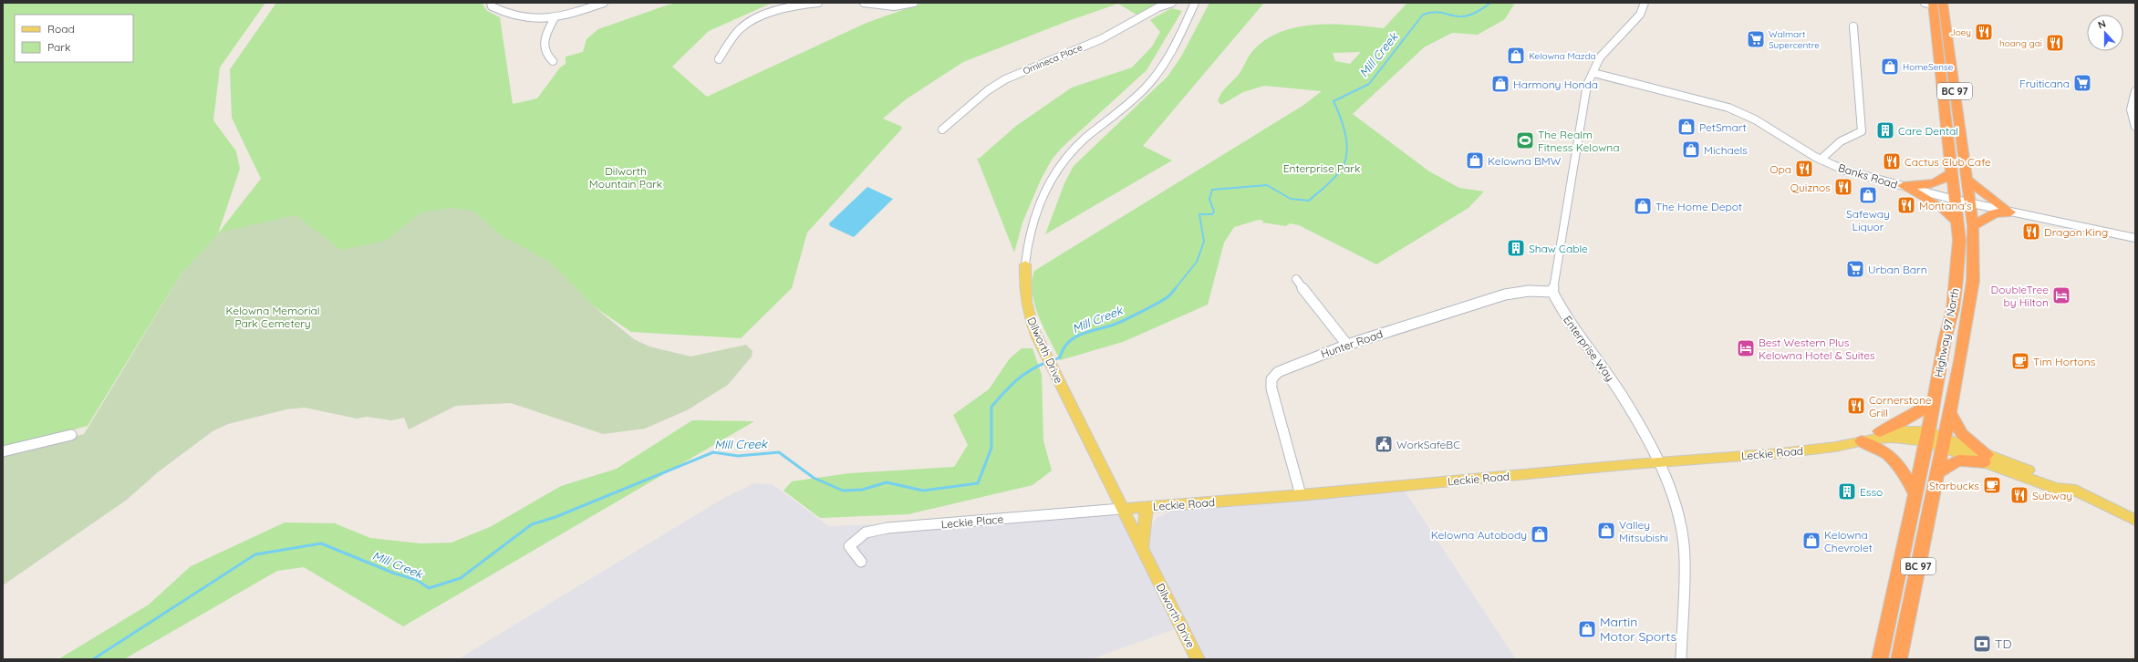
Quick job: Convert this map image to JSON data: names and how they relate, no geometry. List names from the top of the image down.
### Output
{
  "streets": {
    "highway": ["BC 97", "Highway 97 North"],
    "main road": ["Dilworth Drive", "Leckie Road"],
    "street": [
      "Omineca Place",
      "Banks Road",
      "Hunter Road",
      "Enterprise Way",
      "Leckie Place"
    ]
  },
  "crossings": [
    ["Banks Road", "Highway 97 North"],
    ["Highway 97 North", "Leckie Road"],
    ["Hunter Road", "Enterprise Way"],
    ["Hunter Road", "Leckie Road"],
    ["Enterprise Way", "Leckie Road"],
    ["Dilworth Drive", "Leckie Road"],
    ["Dilworth Drive", "Leckie Place"],
    ["Leckie Road", "Leckie Place"]
  ],
  "water": ["Mill Creek"],
  "parks": ["Enterprise Park", "Dilworth Mountain Park", "Kelowna Memorial Park Cemetery"],
  "places": {
    "restaurant": [
      "Joey",
      "hoang gai",
      "Cactus Club Cafe",
      "Opa",
      "Quiznos",
      "Montana's",
      "Dragon King",
      "Cornerstone Grill",
      "Subway"
    ],
    "supermarket": ["Walmart Supercentre", "Fruiticana", "Urban Barn"],
    "shop": [
      "Kelowna Mazda",
      "HomeSense",
      "Harmony Honda",
      "PetSmart",
      "Michaels",
      "Kelowna BMW",
      "Safeway Liquor",
      "The Home Depot",
      "Valley Mitsubishi",
      "Kelowna Autobody",
      "Kelowna Chevrolet",
      "Martin Motor Sports"
    ],
    "building": ["Care Dental", "Shaw Cable", "Esso"],
    "sports": ["The Realm Fitness Kelowna"],
    "hotel": ["DoubleTree by Hilton", "Best Western Plus Kelowna Hotel & Suites"],
    "cafe": ["Tim Hortons", "Starbucks"],
    "public building": ["WorkSafeBC"],
    "bank": ["TD"]
  },
  "legend": ["Road", "Park"],
  "north": "top"
}
